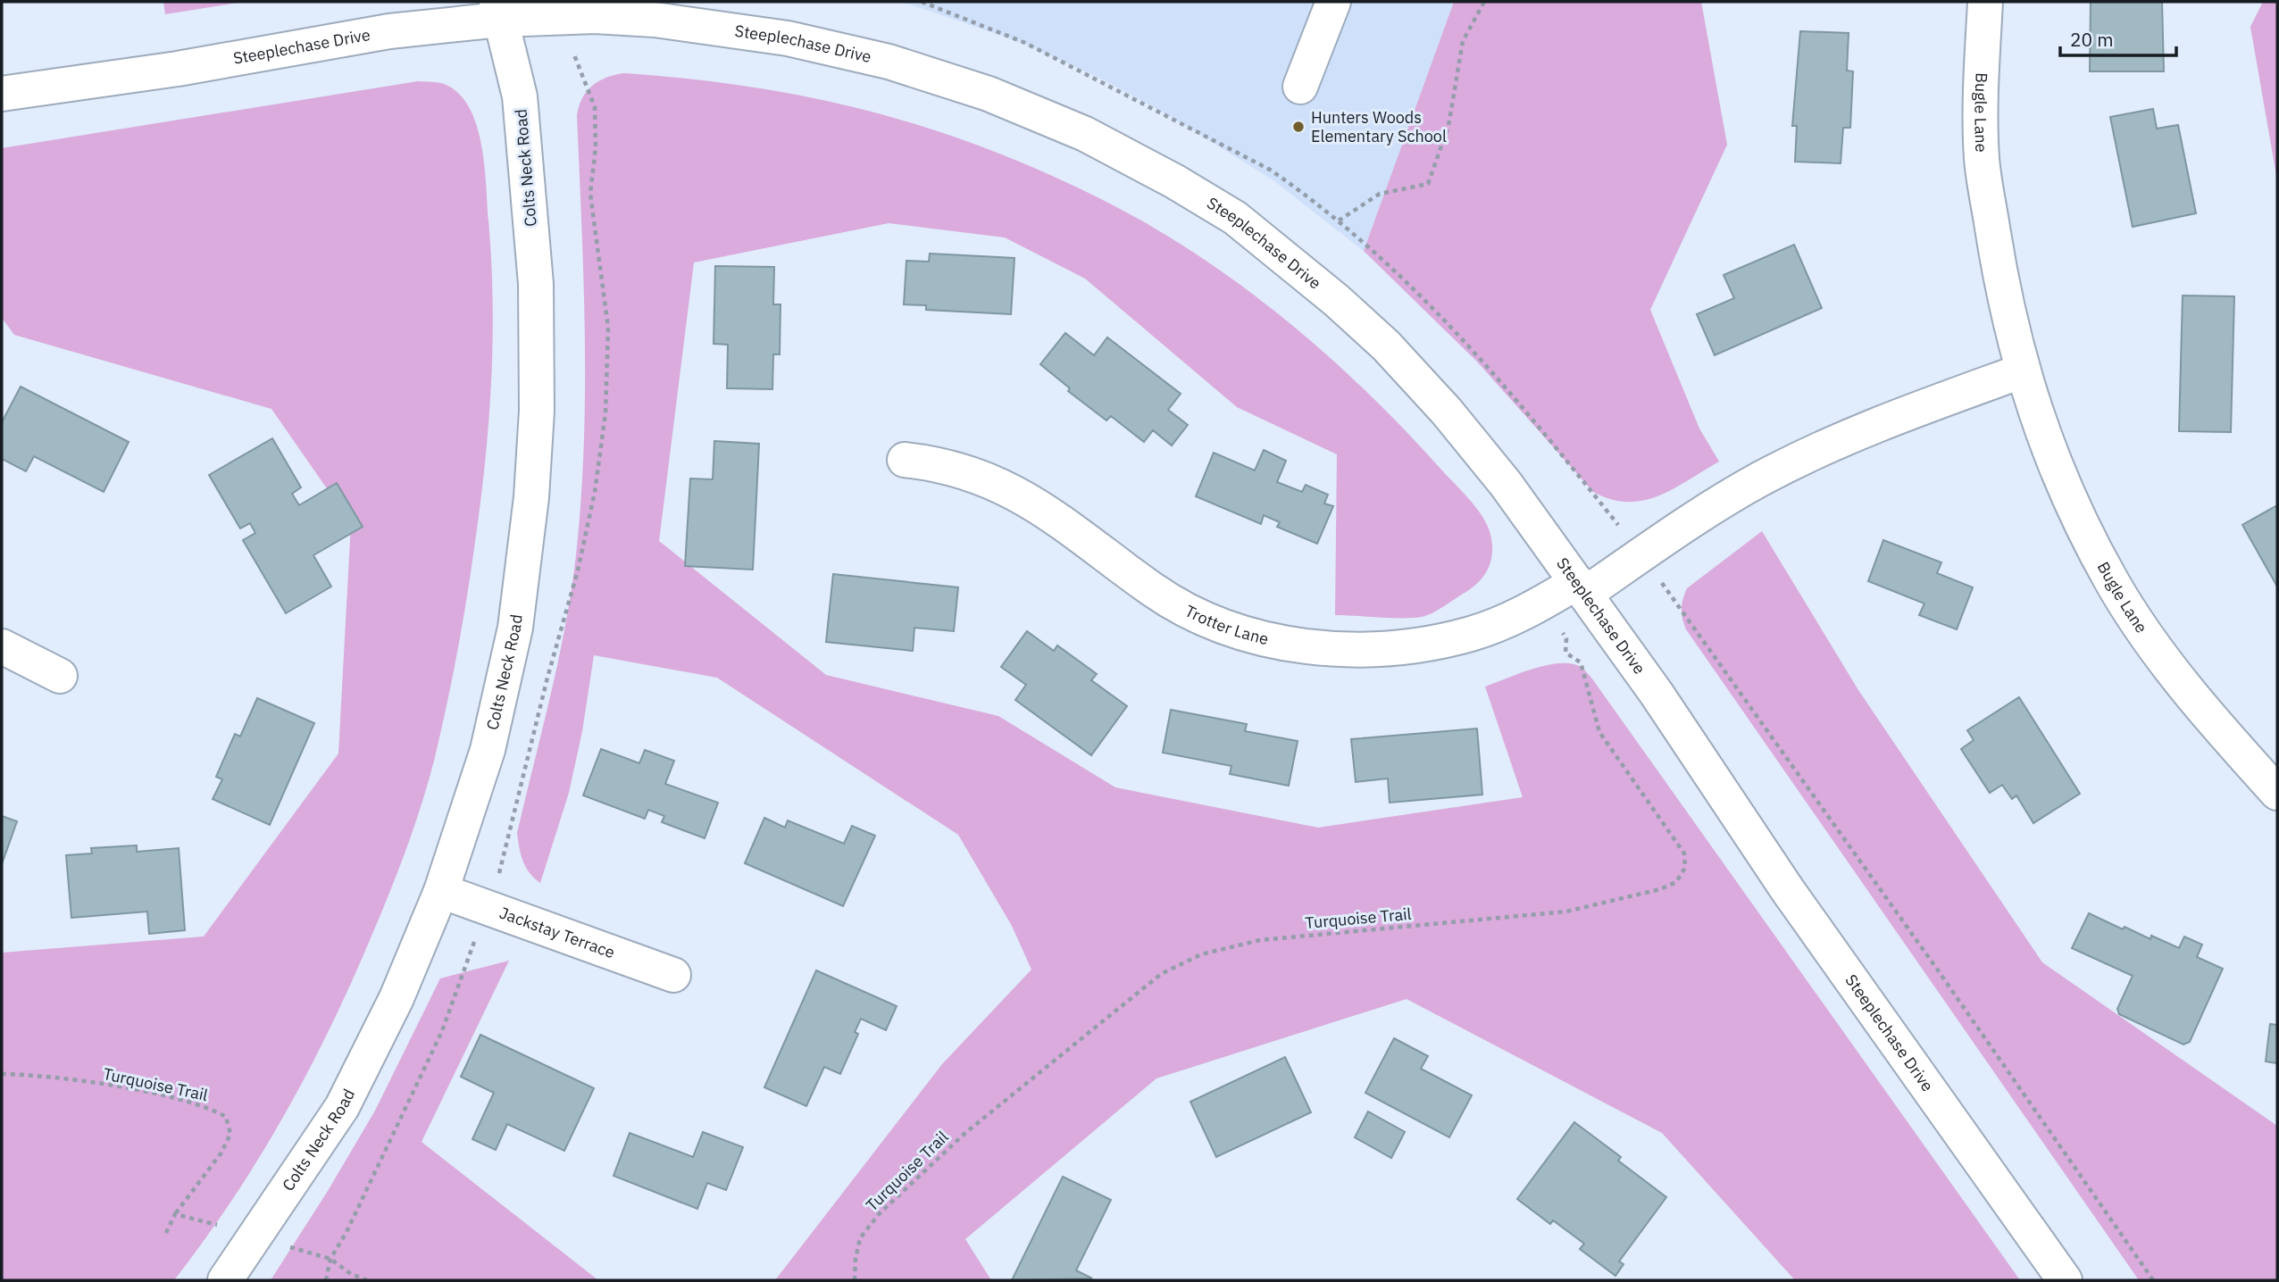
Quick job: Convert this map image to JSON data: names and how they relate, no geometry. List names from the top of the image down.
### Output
{
  "streets": {
    "street": [
      "Steeplechase Drive",
      "Bugle Lane",
      "Colts Neck Road",
      "Trotter Lane",
      "Jackstay Terrace"
    ],
    "path": ["Turquoise Trail"]
  },
  "crossings": [
    ["Steeplechase Drive", "Colts Neck Road"],
    ["Steeplechase Drive", "Trotter Lane"],
    ["Colts Neck Road", "Jackstay Terrace"],
    ["Trotter Lane", "Turquoise Trail"]
  ],
  "places": ["Hunters Woods Elementary School"],
  "scale_bar": "20 m"
}
